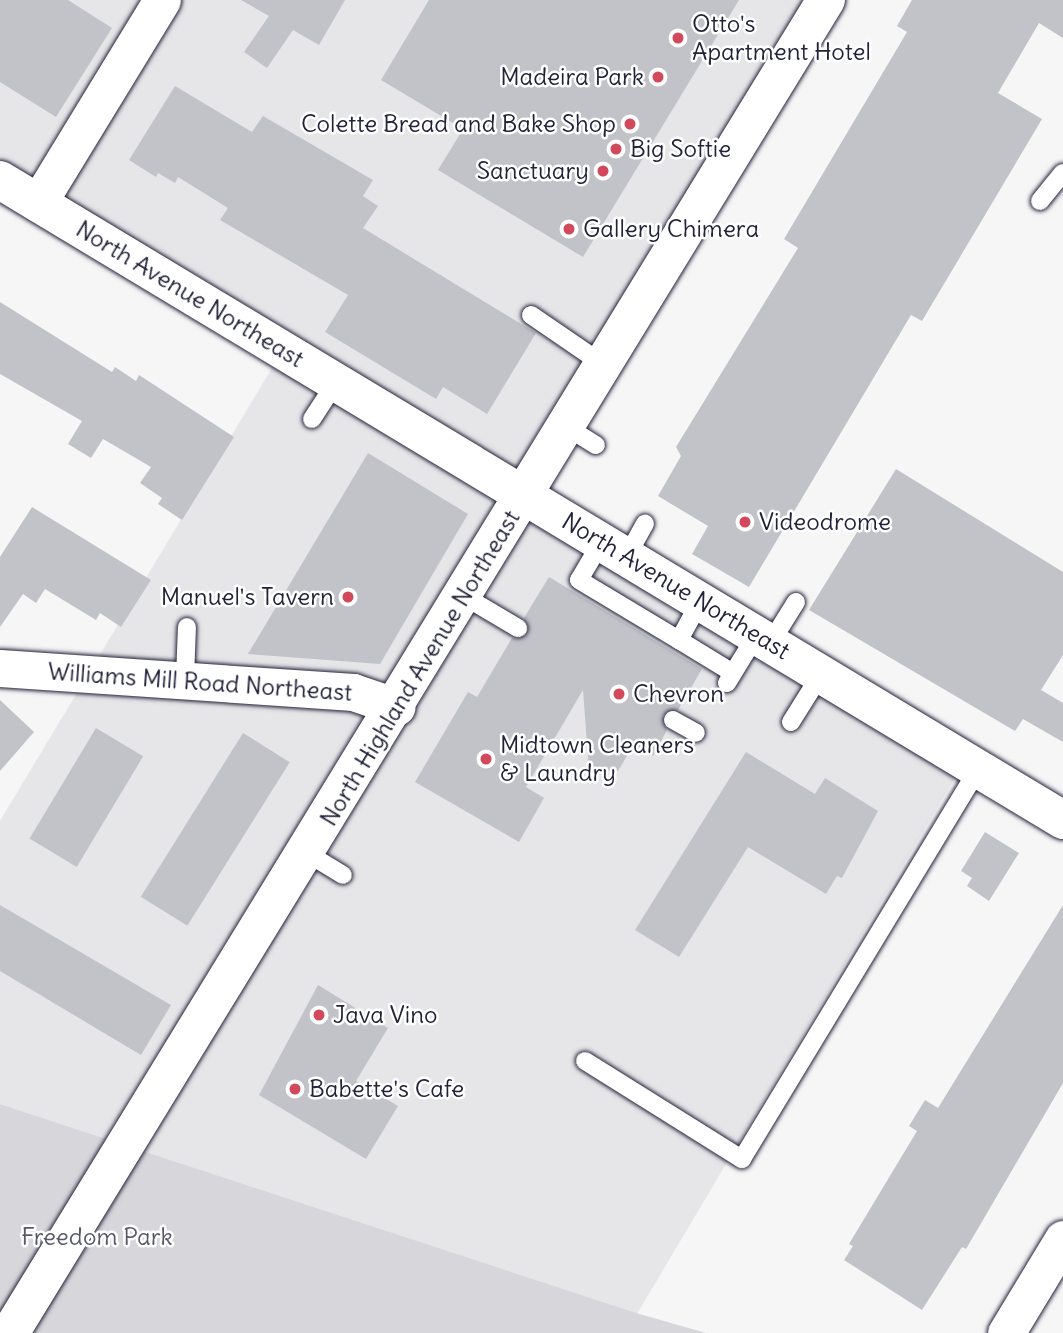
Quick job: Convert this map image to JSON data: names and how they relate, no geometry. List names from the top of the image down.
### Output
{
  "streets": {
    "main road": ["North Avenue Northeast", "North Highland Avenue Northeast"],
    "street": ["Williams Mill Road Northeast"]
  },
  "crossings": [
    ["North Avenue Northeast", "North Highland Avenue Northeast"],
    ["North Highland Avenue Northeast", "Williams Mill Road Northeast"]
  ],
  "parks": ["Freedom Park"],
  "places": [
    "Otto's Apartment Hotel",
    "Madeira Park",
    "Colette Bread and Bake Shop",
    "Big Softie",
    "Sanctuary",
    "Gallery Chimera",
    "Videodrome",
    "Manuel's Tavern",
    "Chevron",
    "Midtown Cleaners & Laundry",
    "Java Vino",
    "Babette's Cafe"
  ]
}
